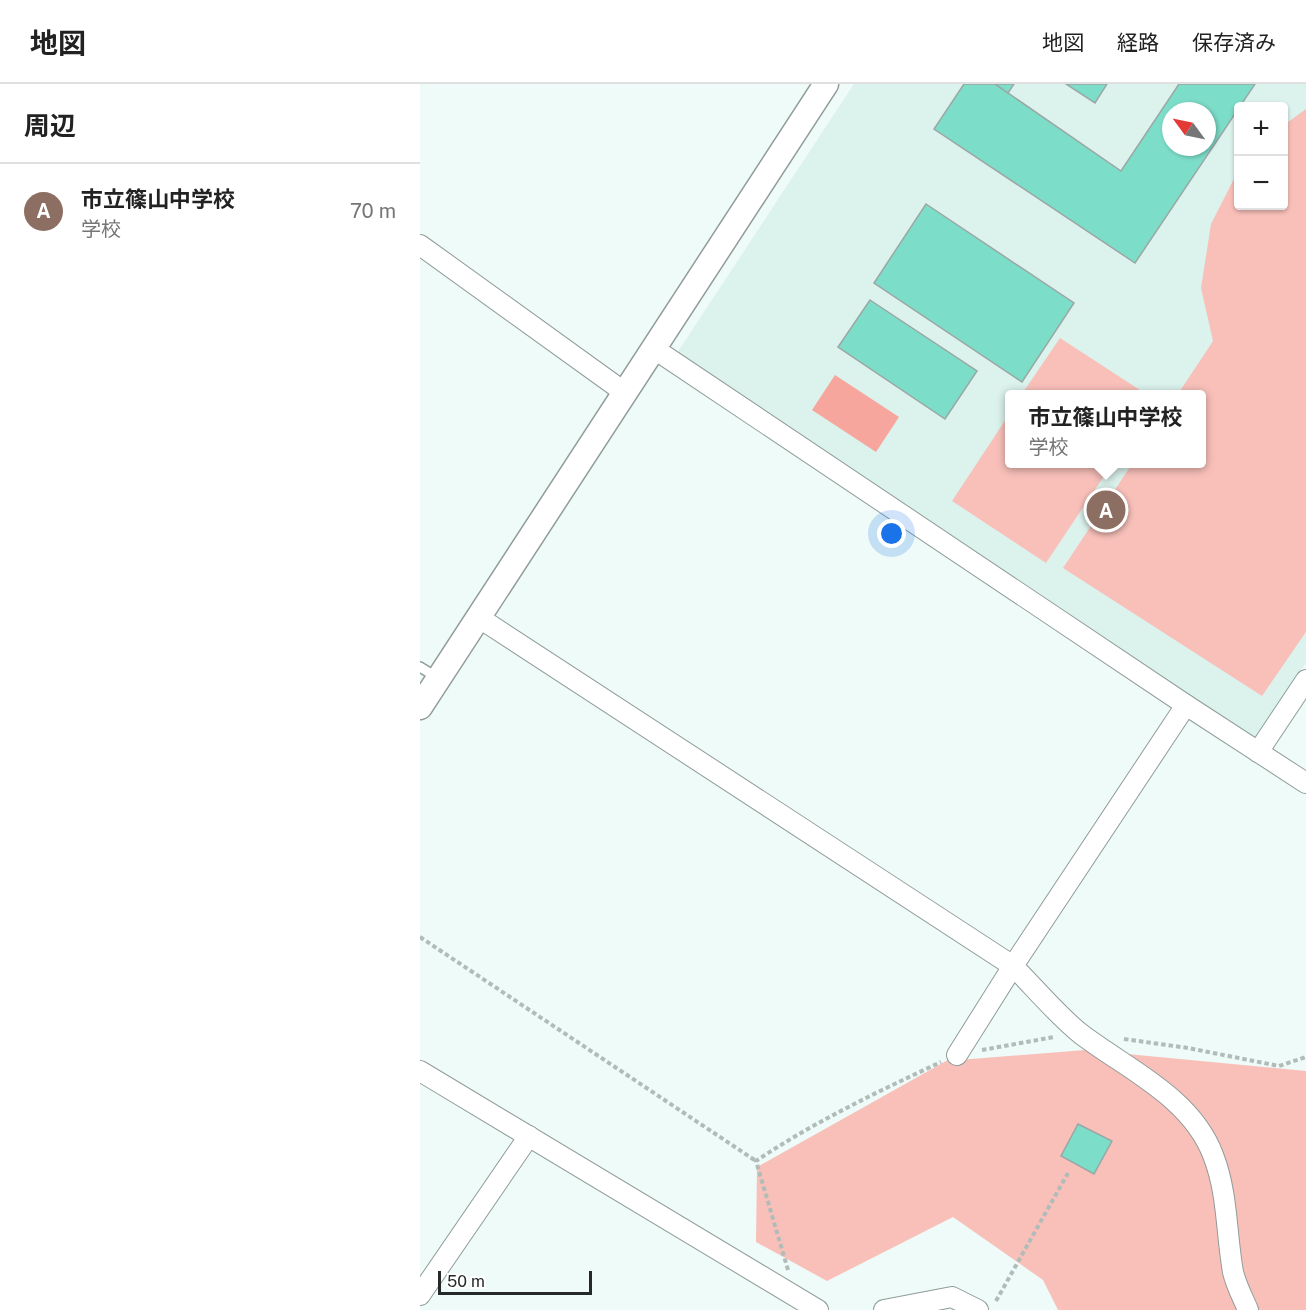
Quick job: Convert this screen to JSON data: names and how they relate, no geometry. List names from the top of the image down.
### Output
{
  "scale_bar": "50 m",
  "north": "top left",
  "page": {
    "header": "地図",
    "nav": ["地図", "経路", "保存済み"],
    "heading": "周辺",
    "map_buttons": ["+", "−"],
    "list": [
      {
        "mark": "A",
        "name": "市立篠山中学校",
        "note": "学校",
        "value": "70 m"
      }
    ],
    "popup": ["市立篠山中学校", "学校"],
    "pins": "A",
    "scale": "50 m"
  }
}
